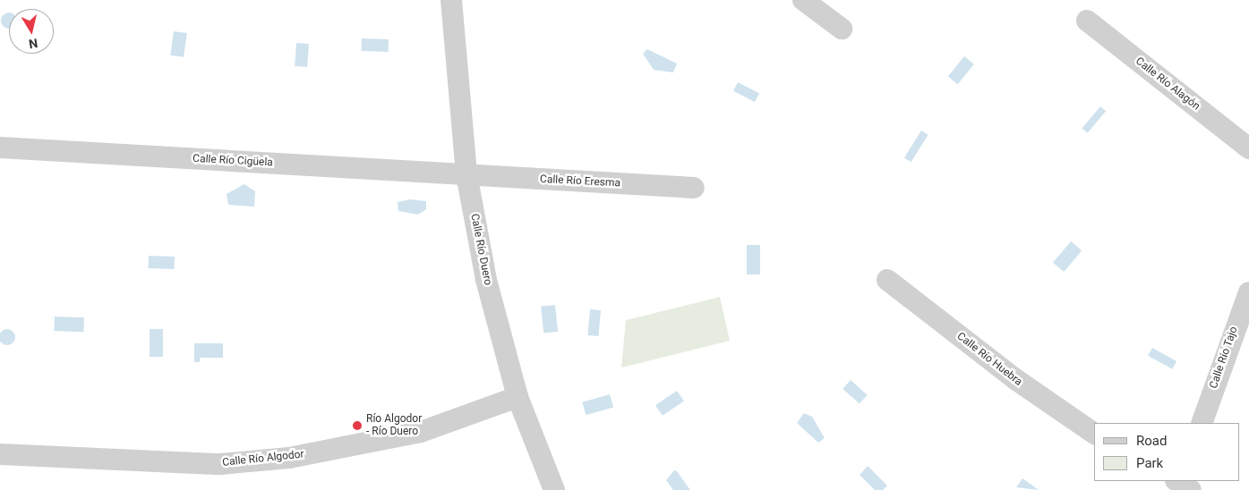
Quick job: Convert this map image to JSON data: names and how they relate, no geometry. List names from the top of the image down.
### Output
{
  "streets": {
    "street": [
      "Calle Río Alagón",
      "Calle Río Cigüela",
      "Calle Río Eresma",
      "Calle Río Duero",
      "Calle Río Tajo",
      "Calle Río Huebra",
      "Calle Río Algodor"
    ]
  },
  "crossings": [
    ["Calle Río Cigüela", "Calle Río Eresma"],
    ["Calle Río Cigüela", "Calle Río Duero"],
    ["Calle Río Eresma", "Calle Río Duero"],
    ["Calle Río Duero", "Calle Río Algodor"]
  ],
  "places": ["Río Algodor - Río Duero"],
  "legend": ["Road", "Park"],
  "north": "bottom"
}
